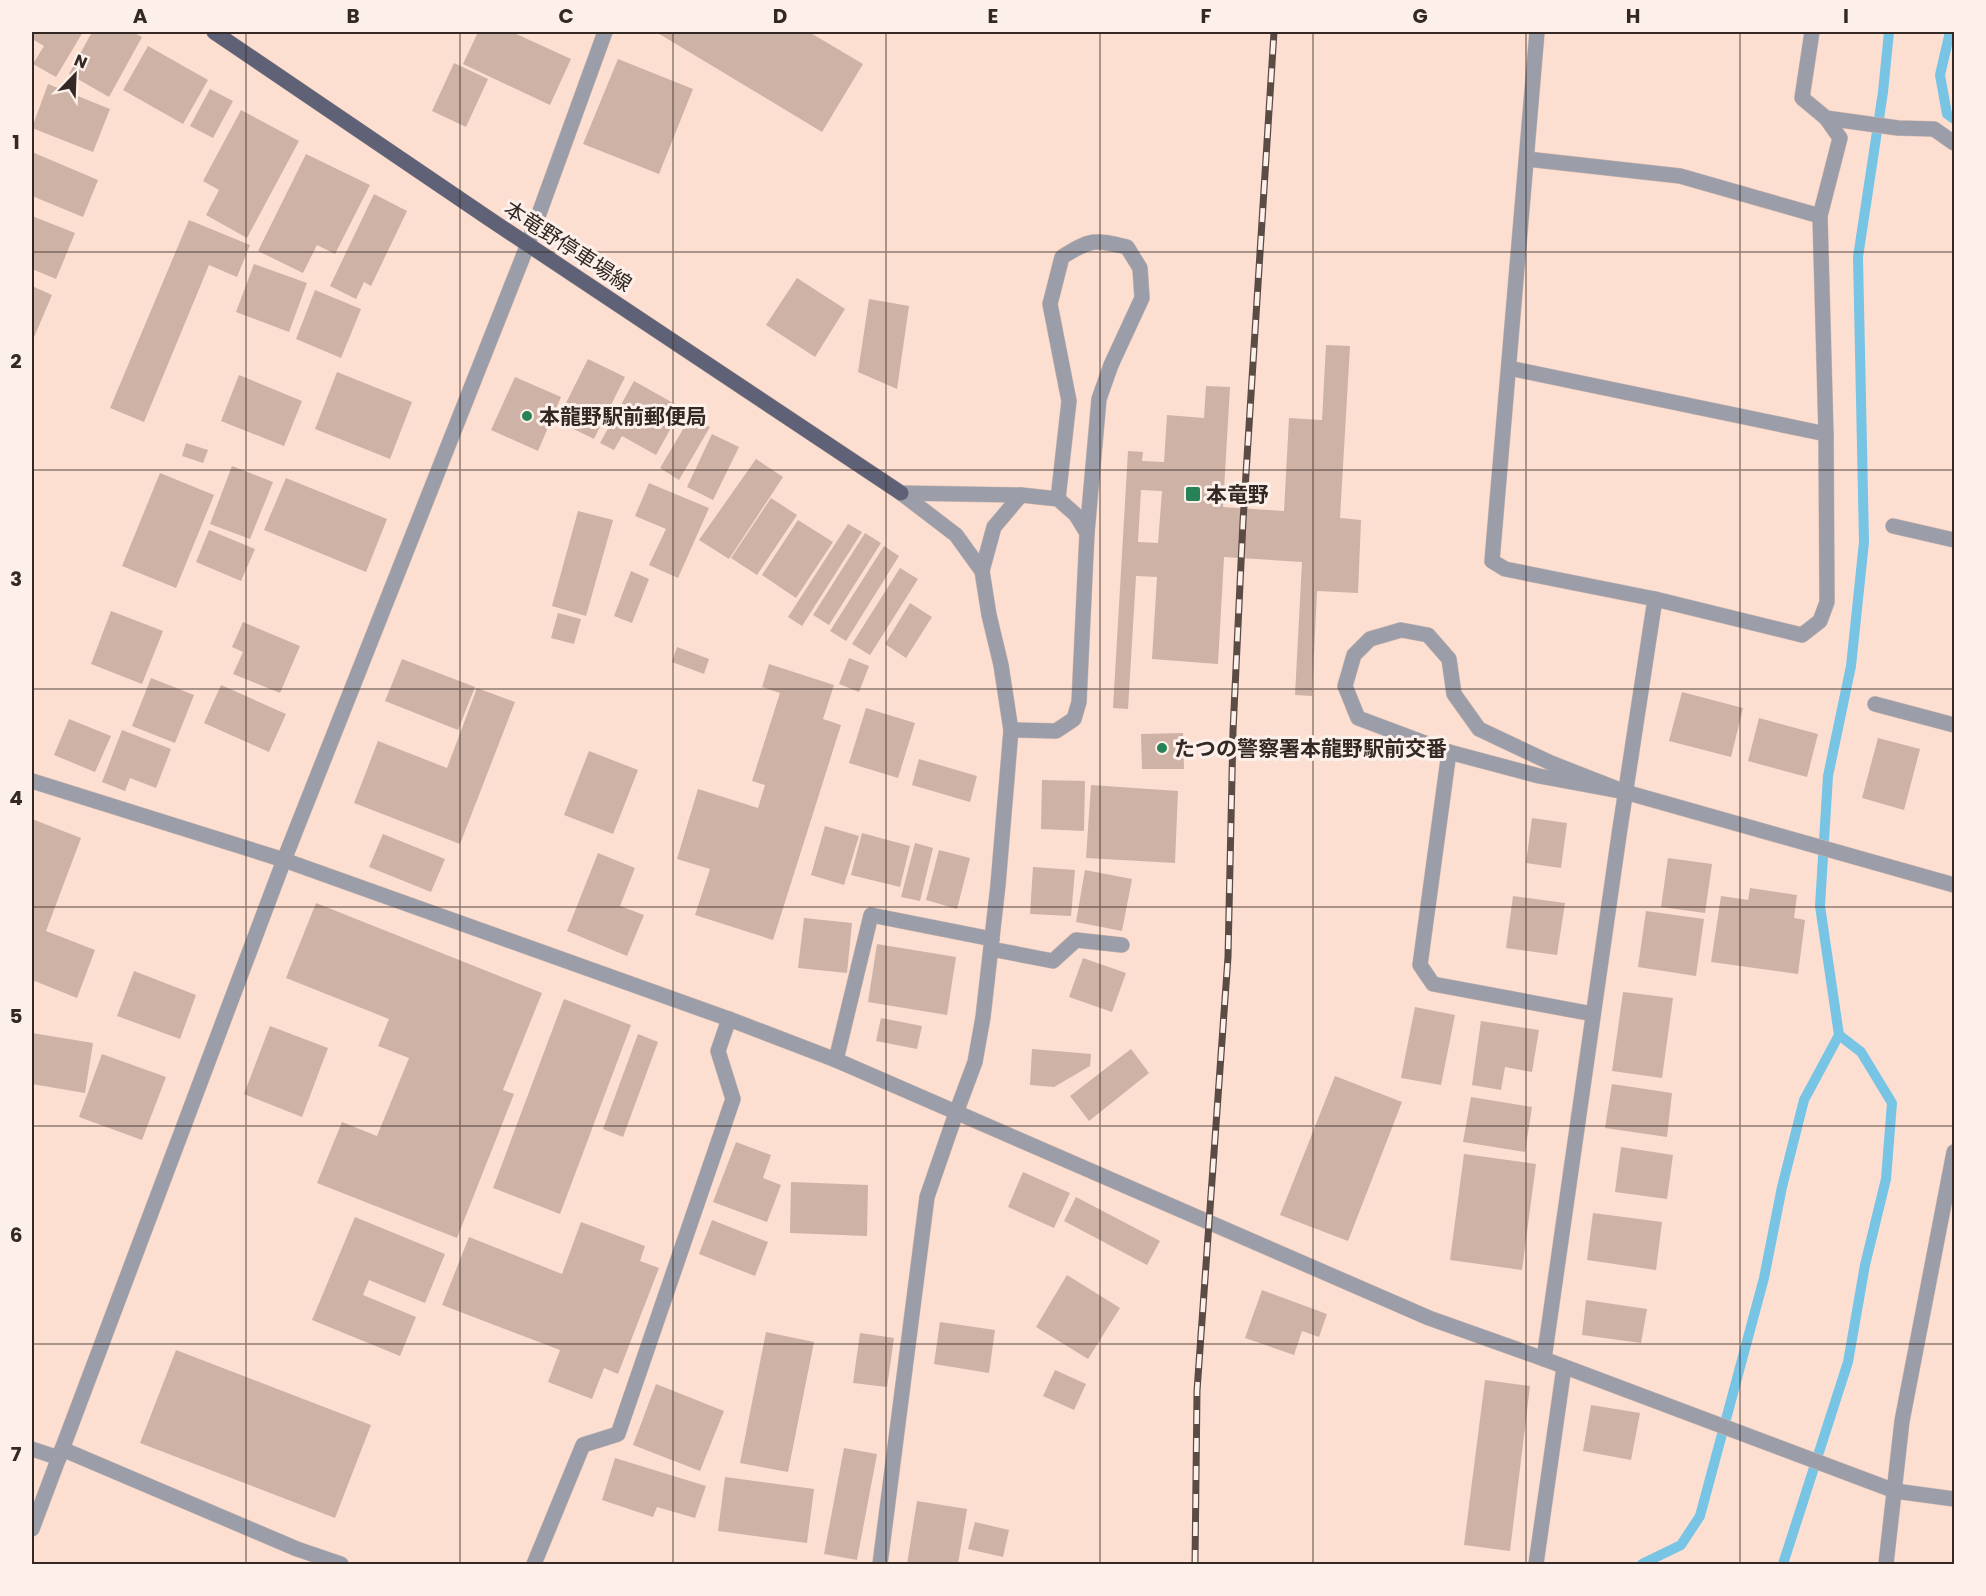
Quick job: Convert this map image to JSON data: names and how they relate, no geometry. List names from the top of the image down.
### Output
{
  "streets": {
    "main road": ["本竜野停車場線"]
  },
  "places": {
    "other": ["本龍野駅前郵便局", "たつの警察署本龍野駅前交番"],
    "transit": ["本竜野"]
  },
  "north": "top right",
  "grid": {
    "columns": [
      "A",
      "B",
      "C",
      "D",
      "E",
      "F",
      "G",
      "H",
      "I"
    ],
    "rows": [
      "1",
      "2",
      "3",
      "4",
      "5",
      "6",
      "7"
    ]
  }
}
